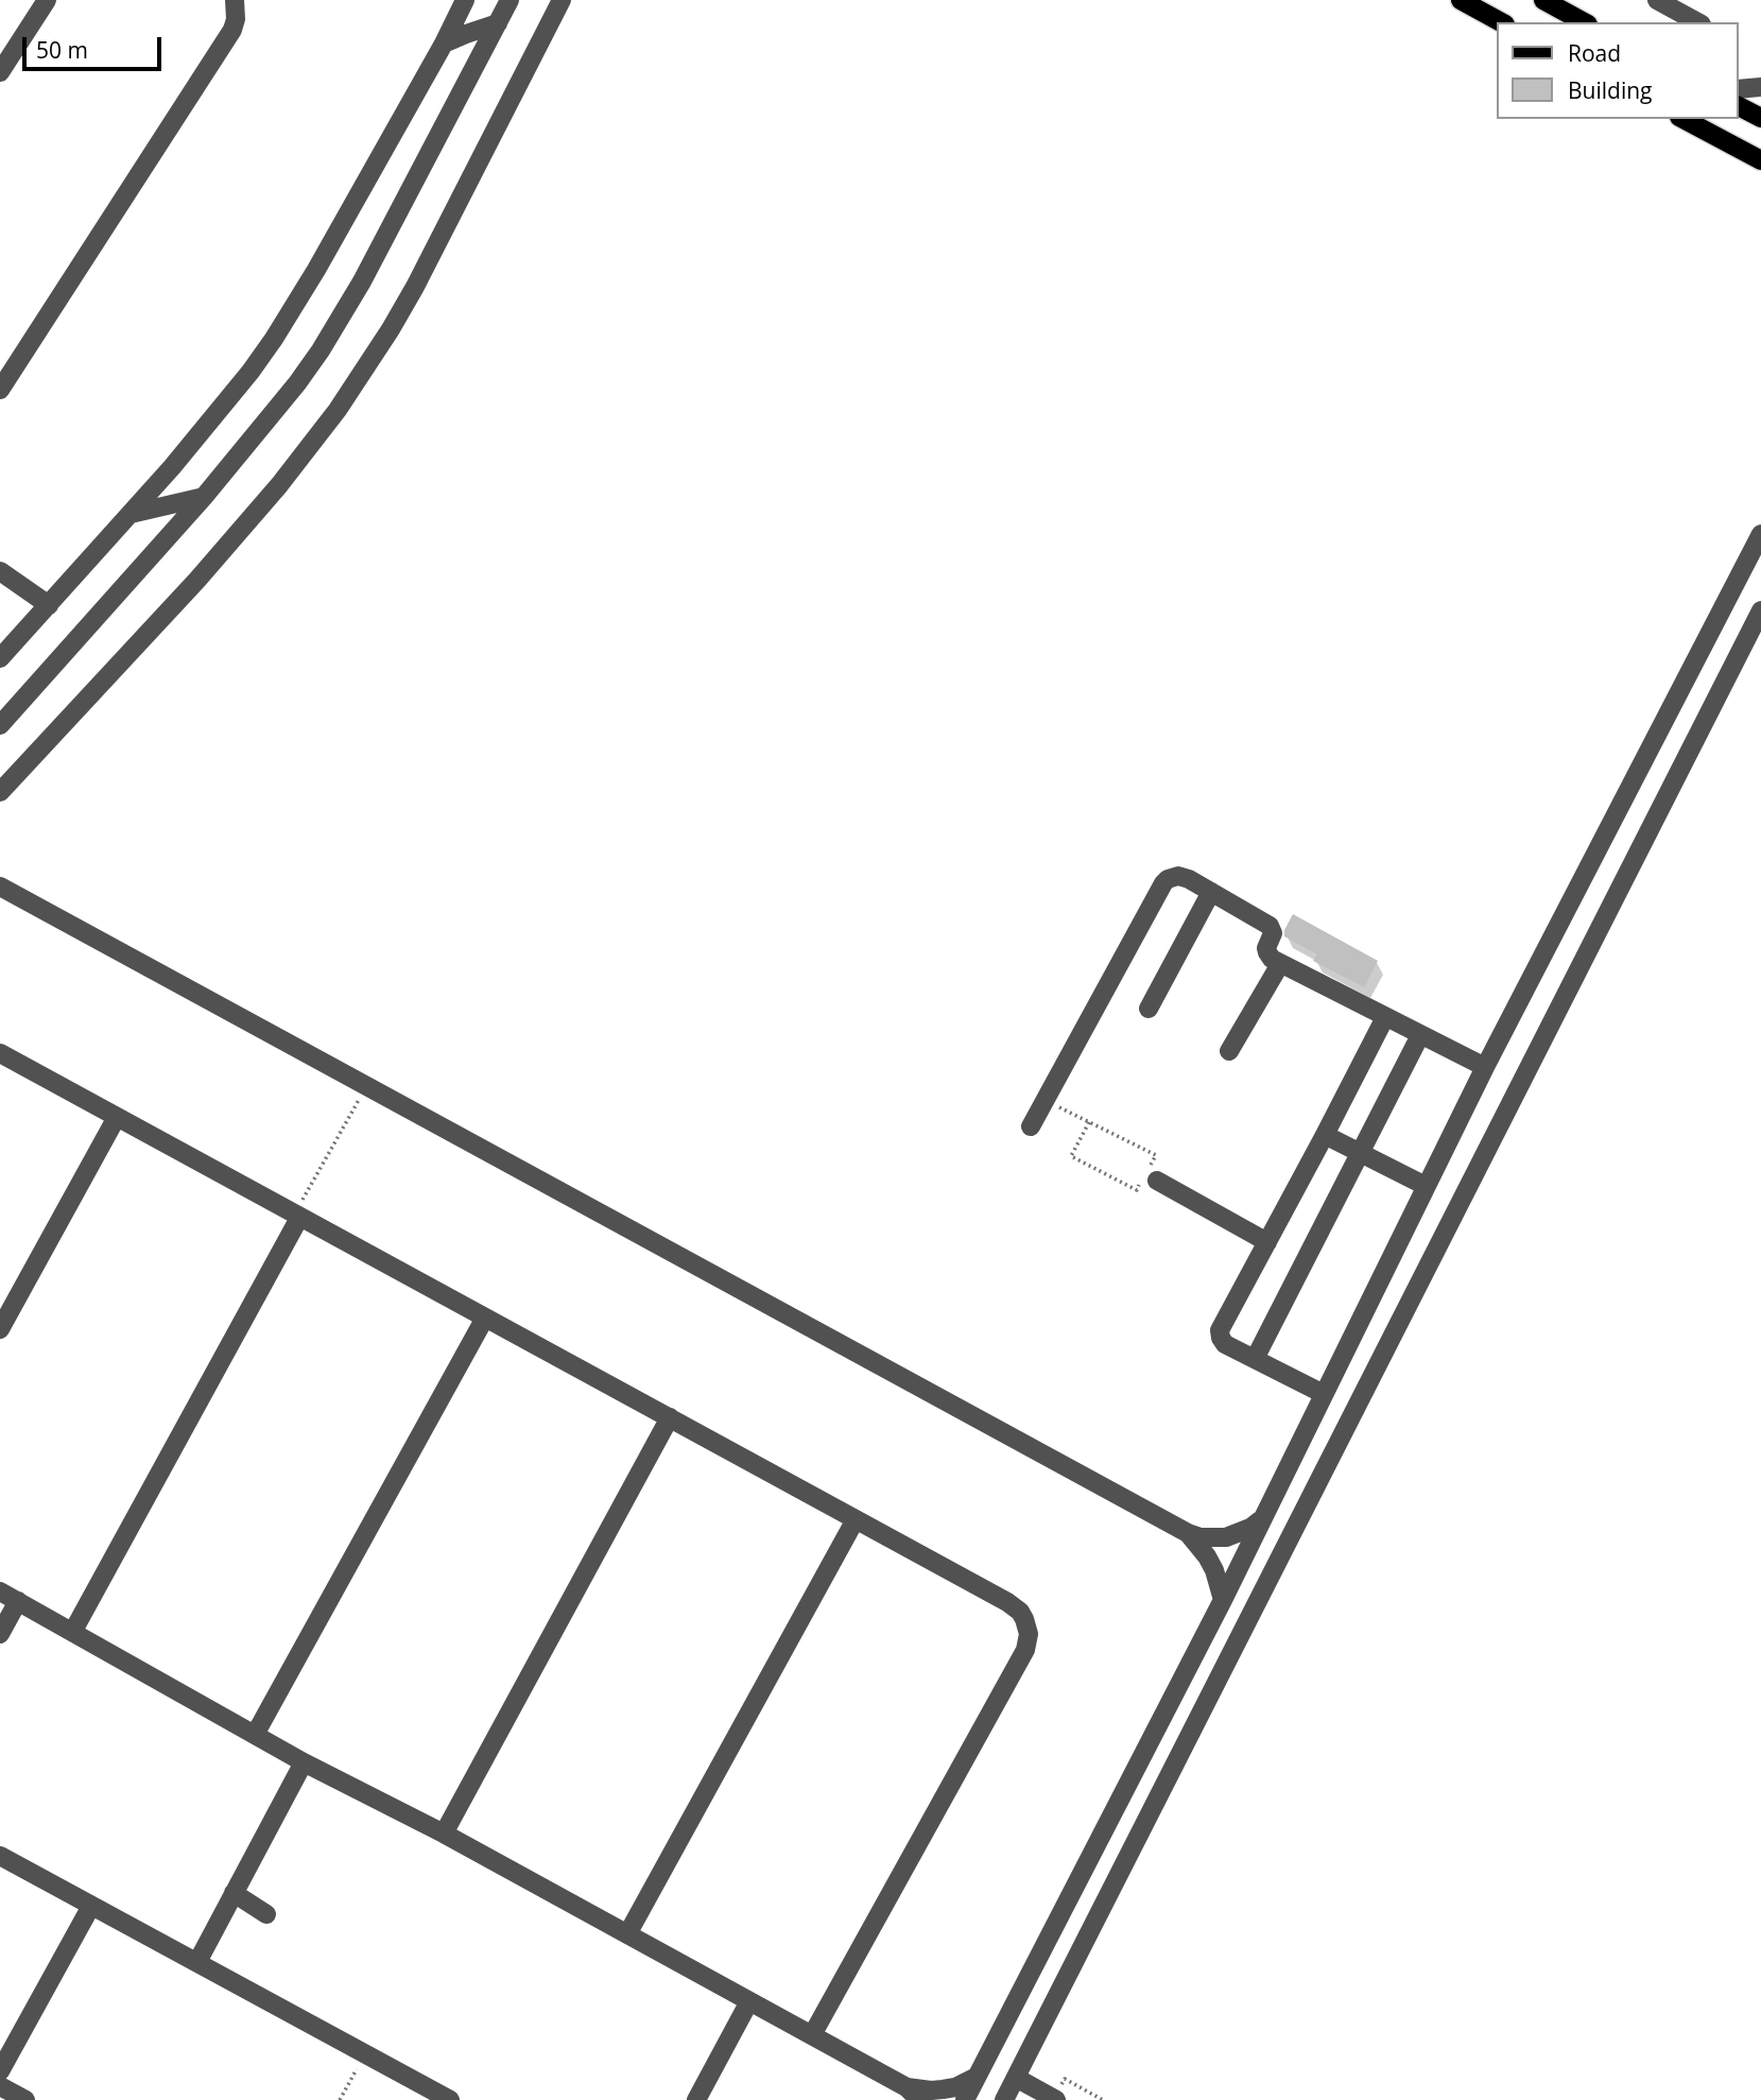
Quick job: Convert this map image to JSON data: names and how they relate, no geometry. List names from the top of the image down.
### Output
{
  "legend": ["Road", "Building"],
  "scale_bar": "50 m"
}
